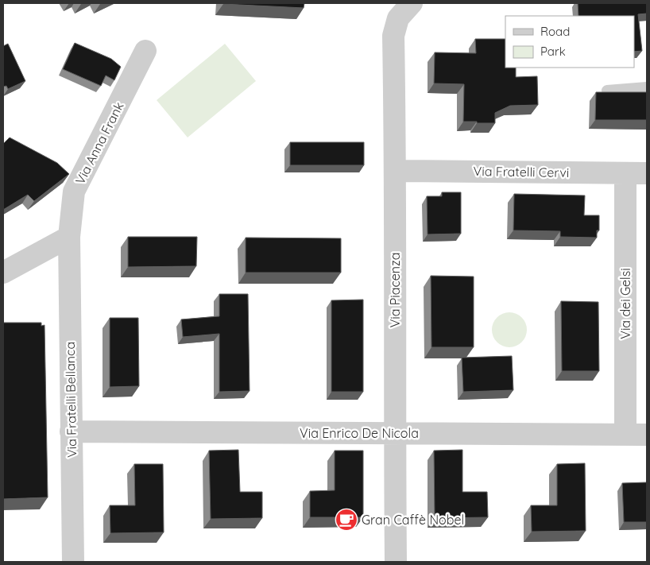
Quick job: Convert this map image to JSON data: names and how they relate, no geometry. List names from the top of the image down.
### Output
{
  "streets": {
    "street": [
      "Via Anna Frank",
      "Via Fratelli Cervi",
      "Via Piacenza",
      "Via dei Gelsi",
      "Via Fratelli Bellanca",
      "Via Enrico De Nicola"
    ]
  },
  "crossings": [
    ["Via Anna Frank", "Via Fratelli Bellanca"],
    ["Via Fratelli Cervi", "Via Piacenza"],
    ["Via Fratelli Cervi", "Via dei Gelsi"],
    ["Via Piacenza", "Via Enrico De Nicola"],
    ["Via dei Gelsi", "Via Enrico De Nicola"],
    ["Via Fratelli Bellanca", "Via Enrico De Nicola"]
  ],
  "places": {
    "cafe": ["Gran Caffè Nobel"]
  },
  "legend": ["Road", "Park"]
}
